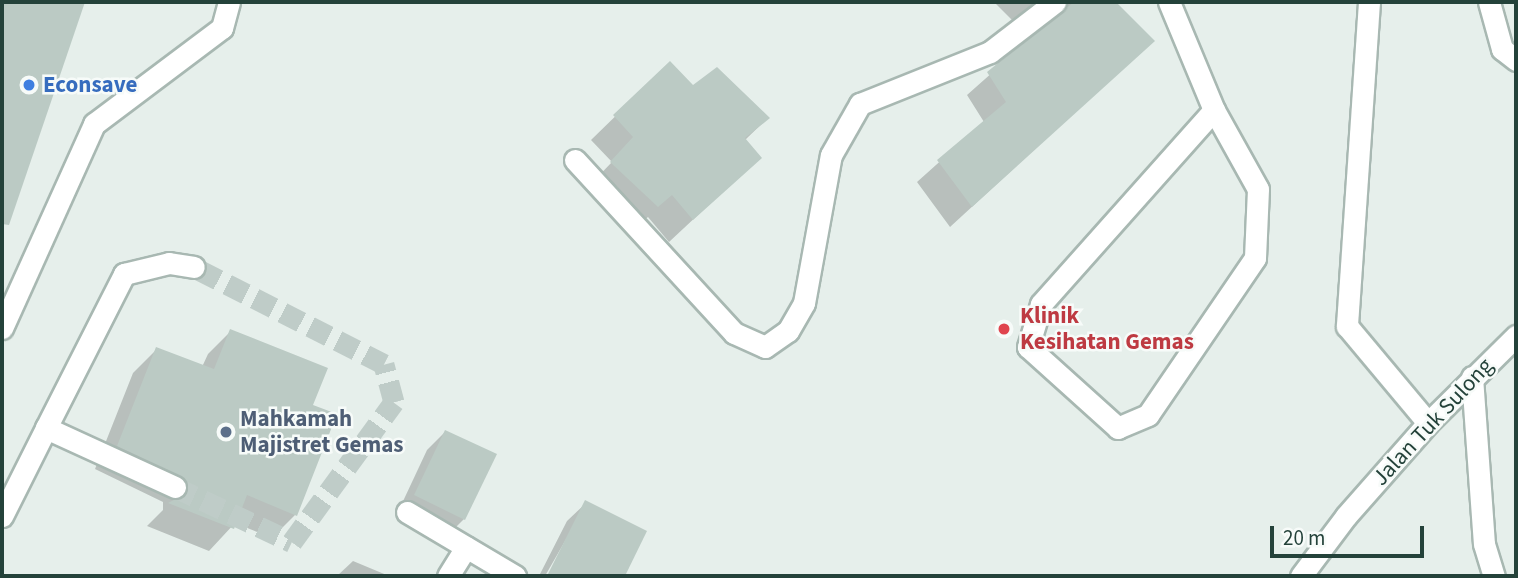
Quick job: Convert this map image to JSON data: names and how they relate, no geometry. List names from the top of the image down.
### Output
{
  "streets": {
    "street": ["Jalan Tuk Sulong"]
  },
  "places": ["Econsave", "Klinik Kesihatan Gemas", "Mahkamah Majistret Gemas"],
  "scale_bar": "20 m"
}
